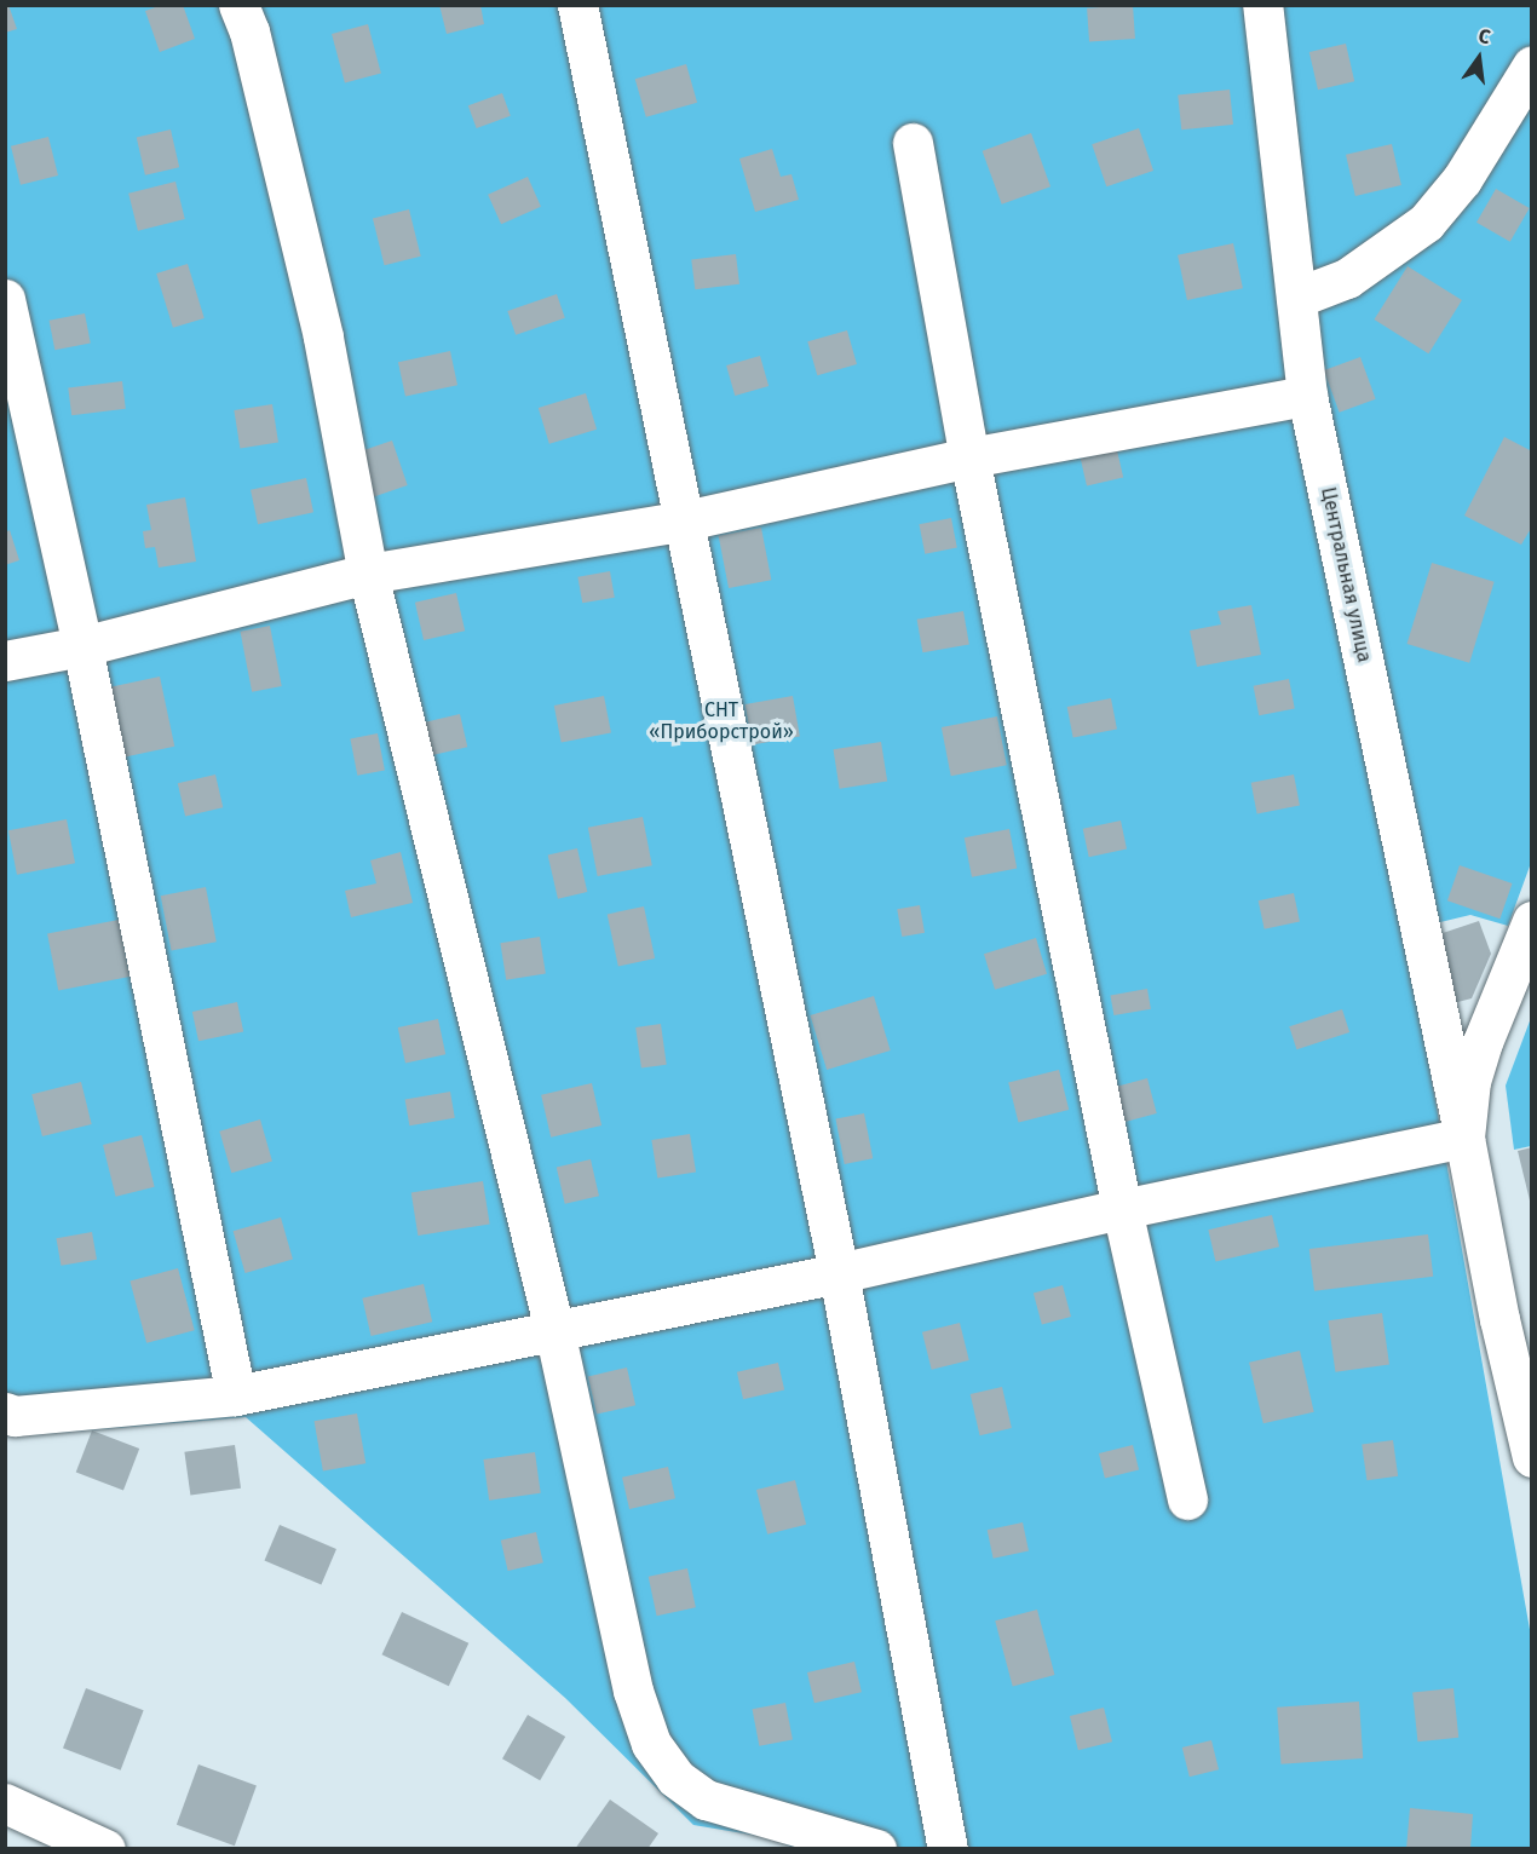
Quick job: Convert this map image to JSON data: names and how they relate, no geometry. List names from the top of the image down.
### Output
{
  "streets": {
    "street": ["Центральная улица"]
  },
  "parks": ["СНТ «Приборстрой»"],
  "north": "top"
}
